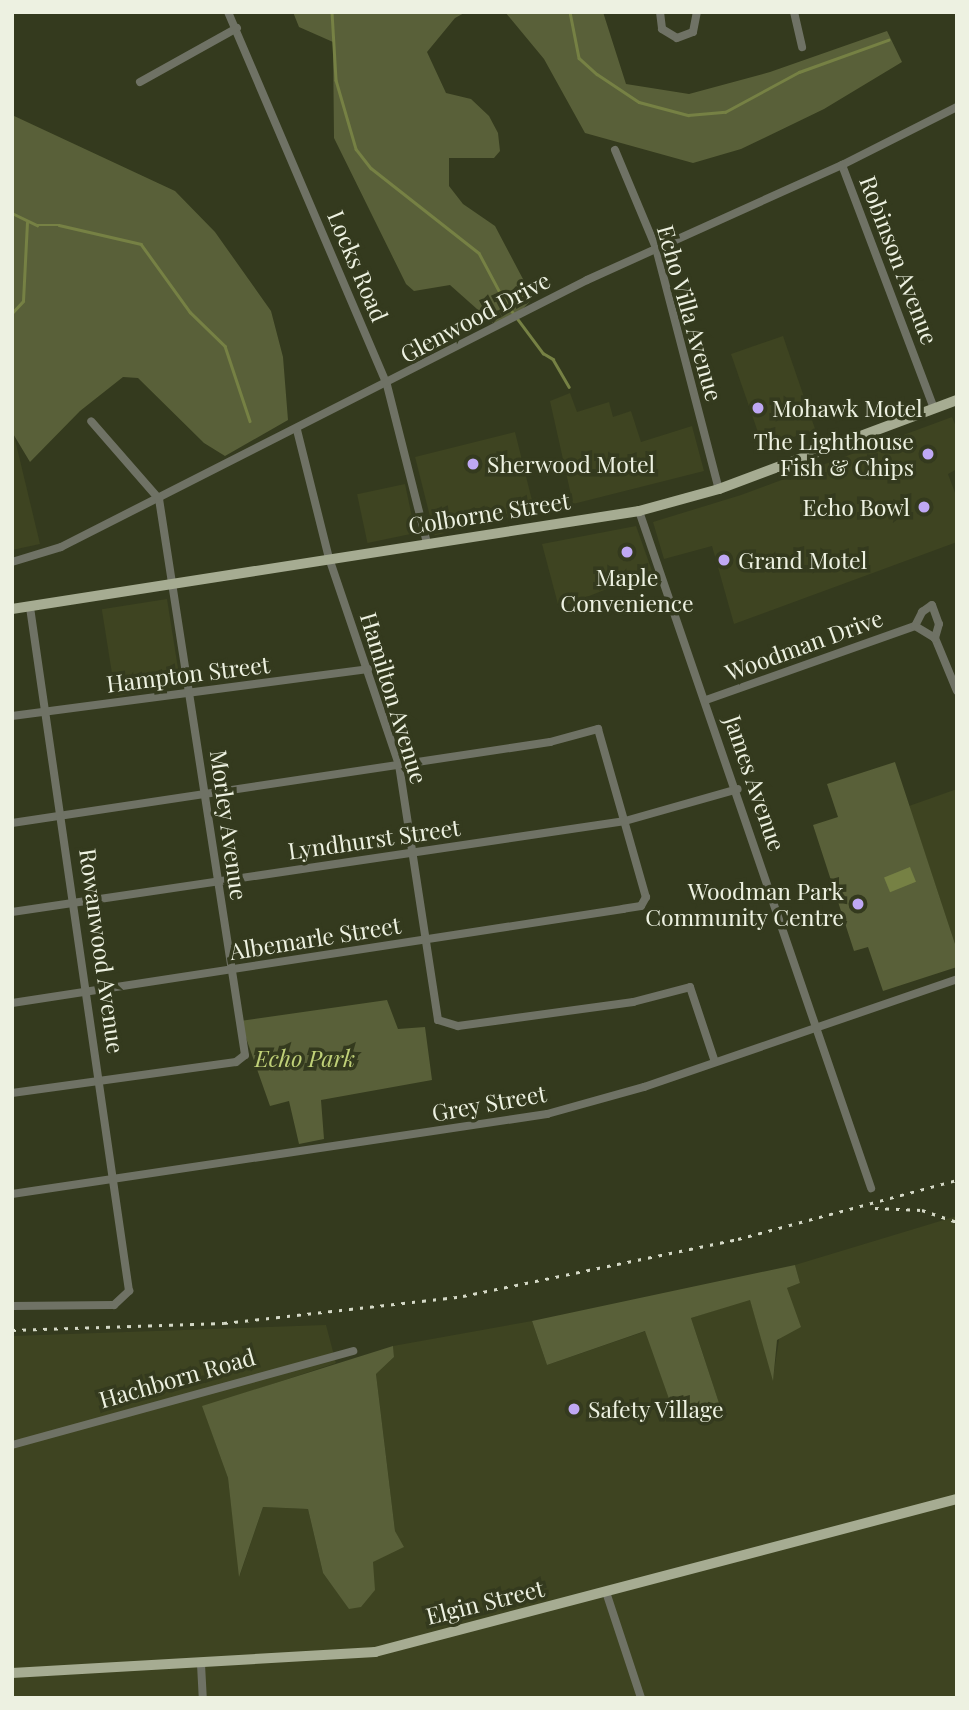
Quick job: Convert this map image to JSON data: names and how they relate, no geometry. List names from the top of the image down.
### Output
{
  "streets": {
    "main road": ["Colborne Street", "Elgin Street"],
    "street": [
      "Robinson Avenue",
      "Locks Road",
      "Echo Villa Avenue",
      "Glenwood Drive",
      "Woodman Drive",
      "Hampton Street",
      "Hamilton Avenue",
      "James Avenue",
      "Morley Avenue",
      "Lyndhurst Street",
      "Albemarle Street",
      "Rowanwood Avenue",
      "Grey Street",
      "Hachborn Road"
    ]
  },
  "crossings": [
    ["Robinson Avenue", "Glenwood Drive"],
    ["Robinson Avenue", "Colborne Street"],
    ["Locks Road", "Glenwood Drive"],
    ["Locks Road", "Colborne Street"],
    ["Echo Villa Avenue", "Glenwood Drive"],
    ["Echo Villa Avenue", "Colborne Street"],
    ["Glenwood Drive", "Hamilton Avenue"],
    ["Glenwood Drive", "Morley Avenue"],
    ["Colborne Street", "Hamilton Avenue"],
    ["Colborne Street", "James Avenue"],
    ["Colborne Street", "Morley Avenue"],
    ["Colborne Street", "Rowanwood Avenue"],
    ["Woodman Drive", "James Avenue"],
    ["Hampton Street", "Hamilton Avenue"],
    ["Hampton Street", "Morley Avenue"],
    ["Hampton Street", "Rowanwood Avenue"],
    ["Hamilton Avenue", "Lyndhurst Street"],
    ["Hamilton Avenue", "Albemarle Street"],
    ["Hamilton Avenue", "Grey Street"],
    ["James Avenue", "Lyndhurst Street"],
    ["James Avenue", "Grey Street"],
    ["Morley Avenue", "Lyndhurst Street"],
    ["Morley Avenue", "Albemarle Street"],
    ["Morley Avenue", "Rowanwood Avenue"],
    ["Lyndhurst Street", "Albemarle Street"],
    ["Lyndhurst Street", "Rowanwood Avenue"],
    ["Albemarle Street", "Rowanwood Avenue"],
    ["Rowanwood Avenue", "Grey Street"]
  ],
  "parks": ["Echo Park"],
  "places": [
    "Mohawk Motel",
    "The Lighthouse Fish & Chips",
    "Sherwood Motel",
    "Echo Bowl",
    "Maple Convenience",
    "Grand Motel",
    "Woodman Park Community Centre",
    "Safety Village"
  ]
}
